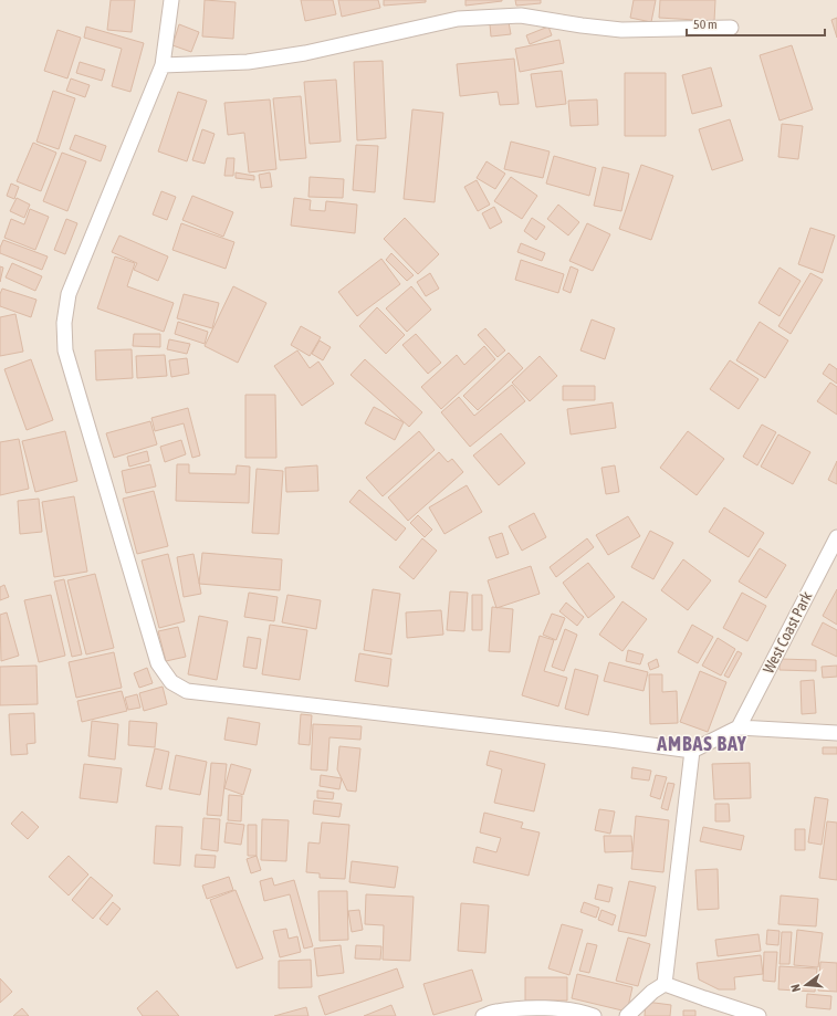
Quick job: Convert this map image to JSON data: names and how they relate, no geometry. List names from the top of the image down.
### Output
{
  "streets": {
    "street": ["West Coast Park"]
  },
  "districts": ["AMBAS BAY"],
  "scale_bar": "50 m",
  "north": "left"
}
